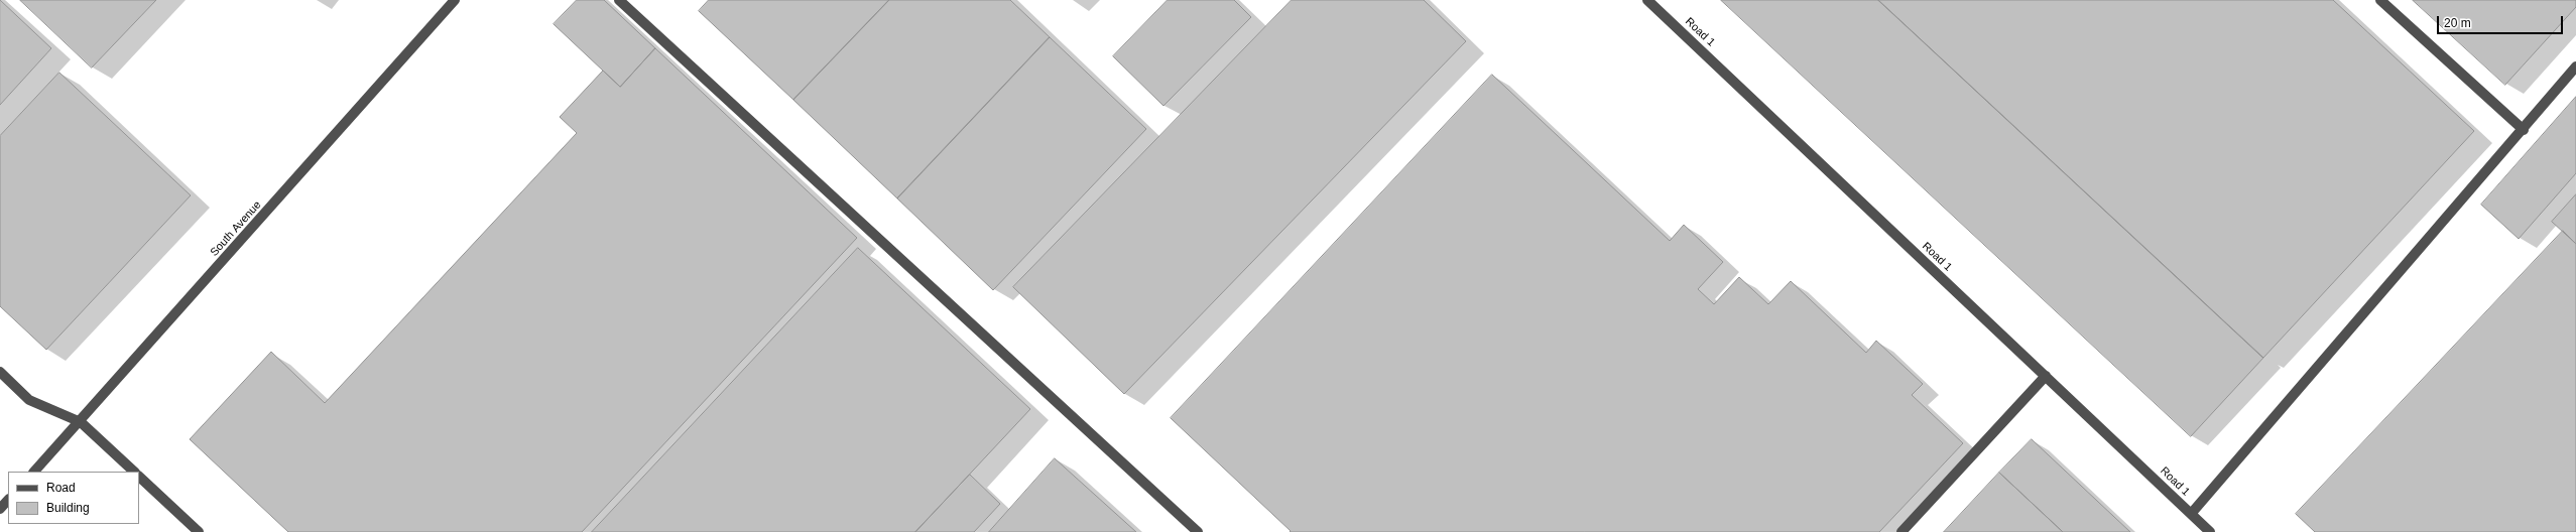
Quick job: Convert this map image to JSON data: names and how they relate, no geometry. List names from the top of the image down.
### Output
{
  "streets": {
    "street": ["Road 1", "South Avenue"]
  },
  "legend": ["Road", "Building"],
  "scale_bar": "20 m"
}
